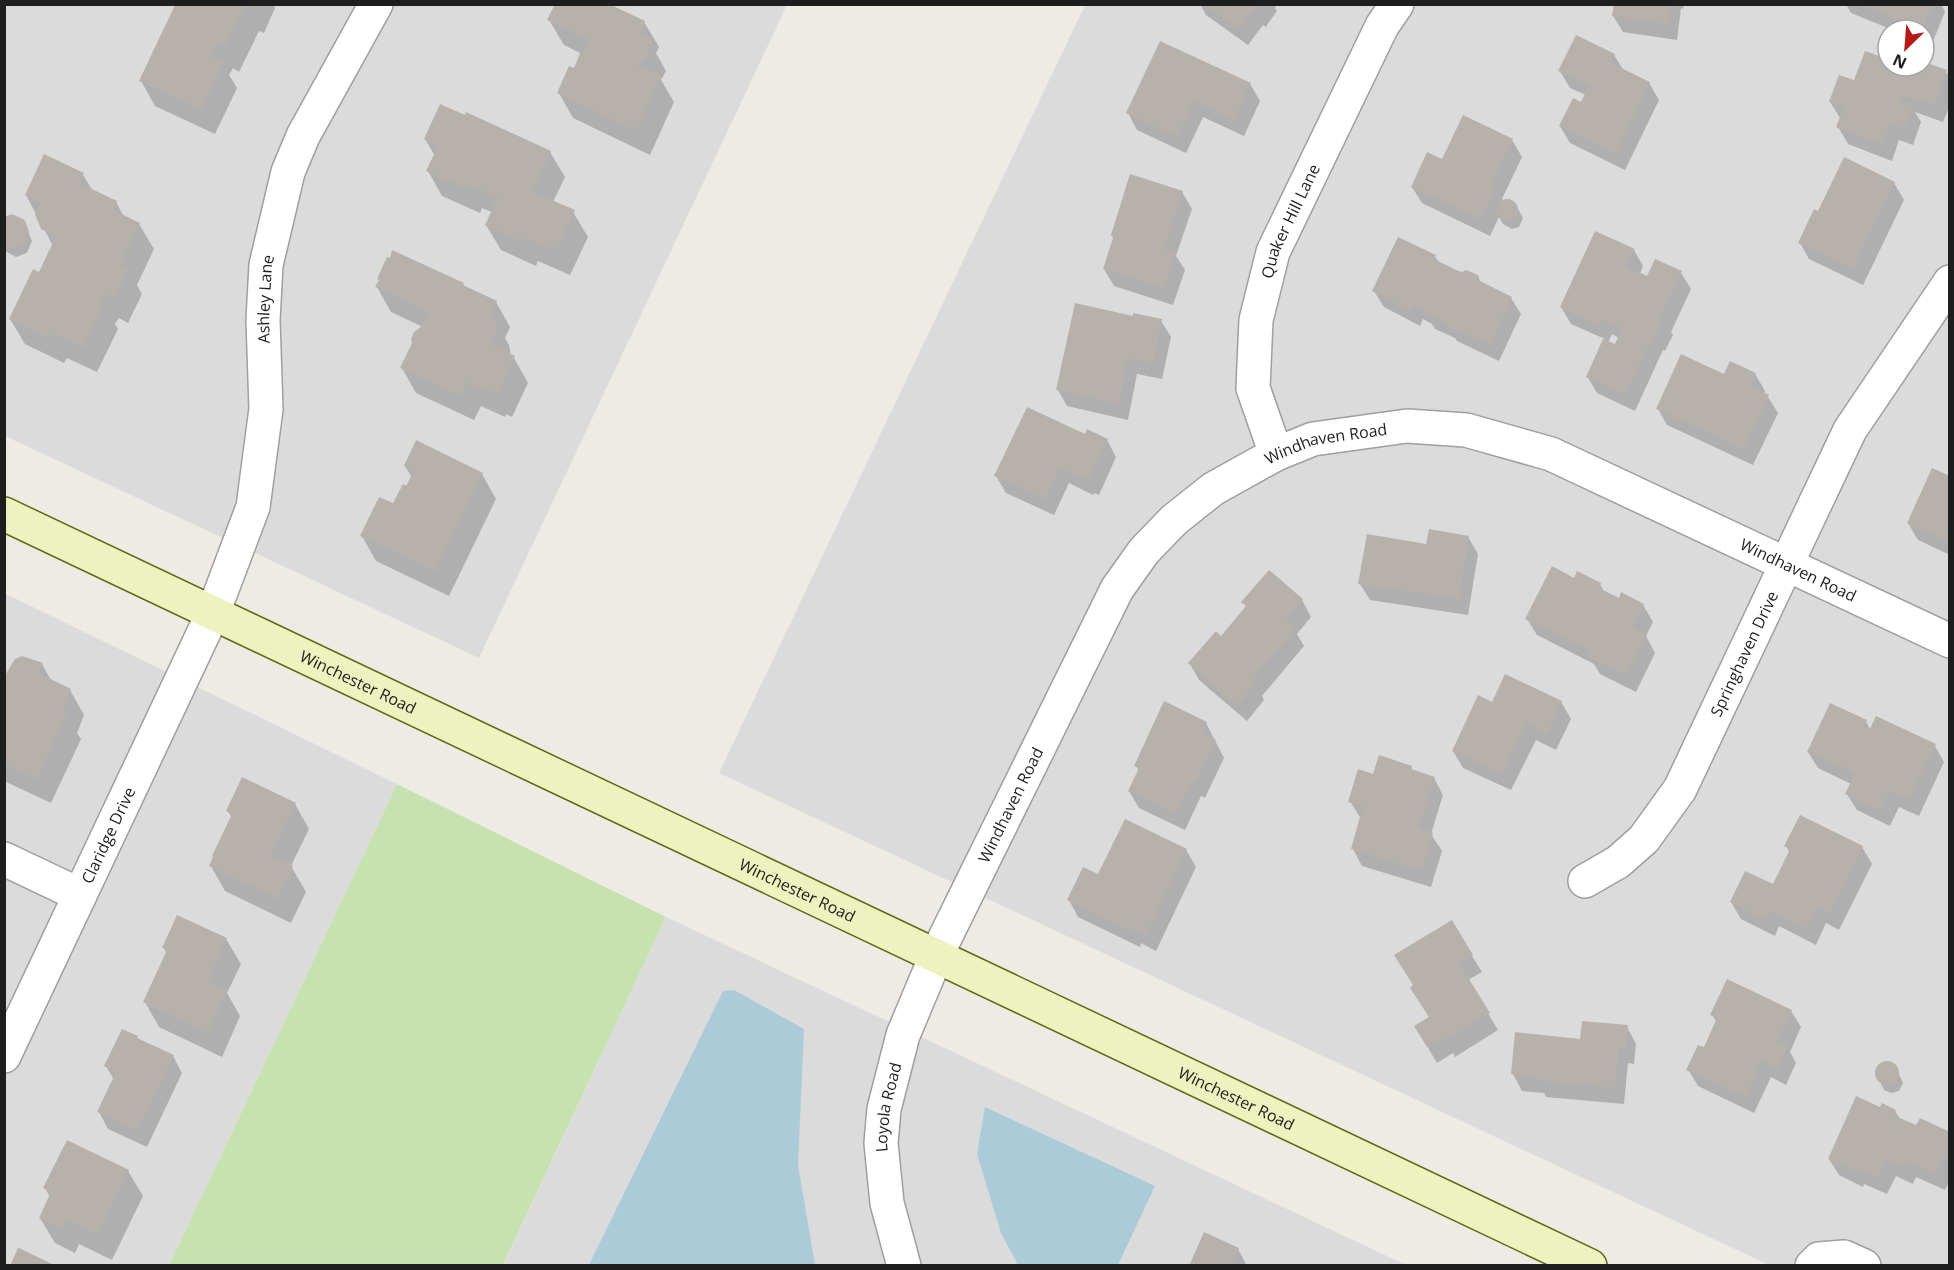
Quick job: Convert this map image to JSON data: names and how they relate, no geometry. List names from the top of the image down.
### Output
{
  "streets": {
    "main road": ["Winchester Road"],
    "street": [
      "Quaker Hill Lane",
      "Ashley Lane",
      "Windhaven Road",
      "Springhaven Drive",
      "Claridge Drive",
      "Loyola Road"
    ]
  },
  "crossings": [
    ["Quaker Hill Lane", "Windhaven Road"],
    ["Ashley Lane", "Winchester Road"],
    ["Ashley Lane", "Claridge Drive"],
    ["Windhaven Road", "Springhaven Drive"],
    ["Windhaven Road", "Winchester Road"],
    ["Windhaven Road", "Loyola Road"],
    ["Winchester Road", "Claridge Drive"],
    ["Winchester Road", "Loyola Road"]
  ],
  "north": "bottom left"
}
